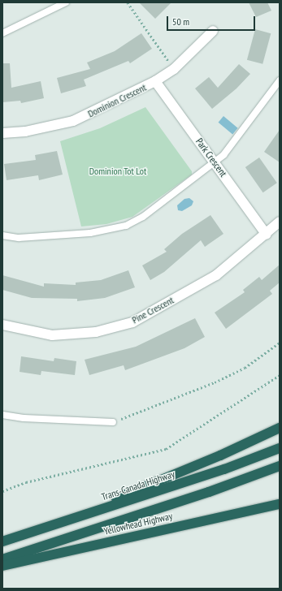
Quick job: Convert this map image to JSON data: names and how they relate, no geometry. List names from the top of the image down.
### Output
{
  "streets": {
    "highway": ["Trans-Canada Highway", "Yellowhead Highway"],
    "street": ["Dominion Crescent", "Park Crescent", "Pine Crescent"]
  },
  "crossings": [
    ["Dominion Crescent", "Park Crescent"],
    ["Park Crescent", "Pine Crescent"]
  ],
  "parks": ["Dominion Tot Lot"],
  "scale_bar": "50 m"
}
